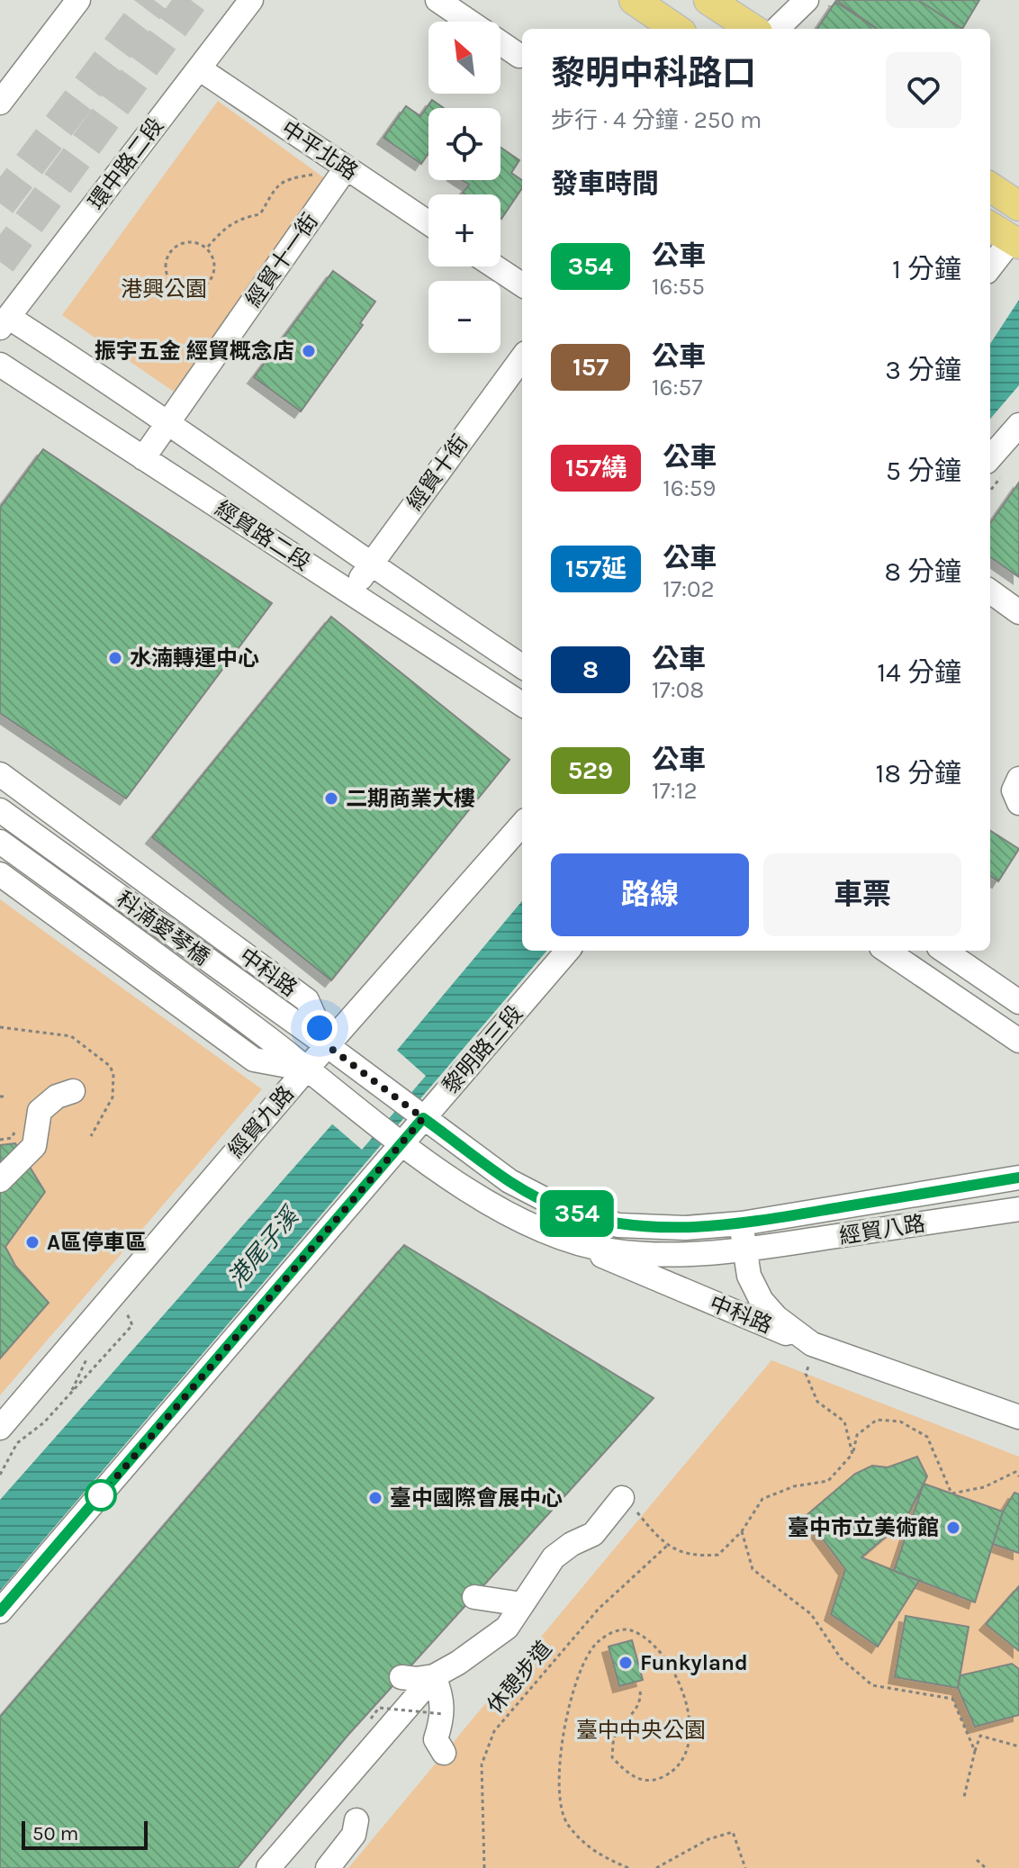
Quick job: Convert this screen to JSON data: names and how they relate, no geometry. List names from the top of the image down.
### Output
{
  "streets": {
    "street": [
      "中平北路",
      "環中路二段",
      "經貿十一街",
      "經貿十街",
      "經貿路二段",
      "科湳愛琴橋",
      "中科路",
      "黎明路三段",
      "經貿九路",
      "經貿八路"
    ],
    "path": ["休憩步道"]
  },
  "crossings": [
    ["中平北路", "環中路二段"],
    ["中平北路", "經貿十一街"],
    ["環中路二段", "經貿路二段"],
    ["經貿十一街", "經貿路二段"],
    ["經貿十街", "經貿路二段"],
    ["科湳愛琴橋", "中科路"],
    ["科湳愛琴橋", "經貿九路"],
    ["中科路", "黎明路三段"],
    ["中科路", "經貿九路"],
    ["中科路", "經貿八路"]
  ],
  "water": ["港尾子溪"],
  "parks": ["港興公園", "臺中中央公園"],
  "places": [
    "振宇五金 經貿概念店",
    "水湳轉運中心",
    "二期商業大樓",
    "A區停車區",
    "臺中國際會展中心",
    "臺中市立美術館",
    "Funkyland"
  ],
  "lines": ["bus line 354"],
  "scale_bar": "50 m",
  "north": "top left",
  "page": {
    "on_map": "354",
    "map_buttons": ["+", "−"],
    "heading": [
      ["黎明中科路口", "步行 · 4 分鐘 · 250 m"],
      "發車時間"
    ],
    "list": [
      {
        "mark": "354",
        "name": "公車",
        "note": "16:55",
        "value": "1 分鐘"
      },
      {
        "mark": "157",
        "name": "公車",
        "note": "16:57",
        "value": "3 分鐘"
      },
      {
        "mark": "157繞",
        "name": "公車",
        "note": "16:59",
        "value": "5 分鐘"
      },
      {
        "mark": "157延",
        "name": "公車",
        "note": "17:02",
        "value": "8 分鐘"
      },
      {
        "mark": "8",
        "name": "公車",
        "note": "17:08",
        "value": "14 分鐘"
      },
      {
        "mark": "529",
        "name": "公車",
        "note": "17:12",
        "value": "18 分鐘"
      }
    ],
    "buttons": ["路線", "車票"],
    "scale": "50 m"
  }
}
